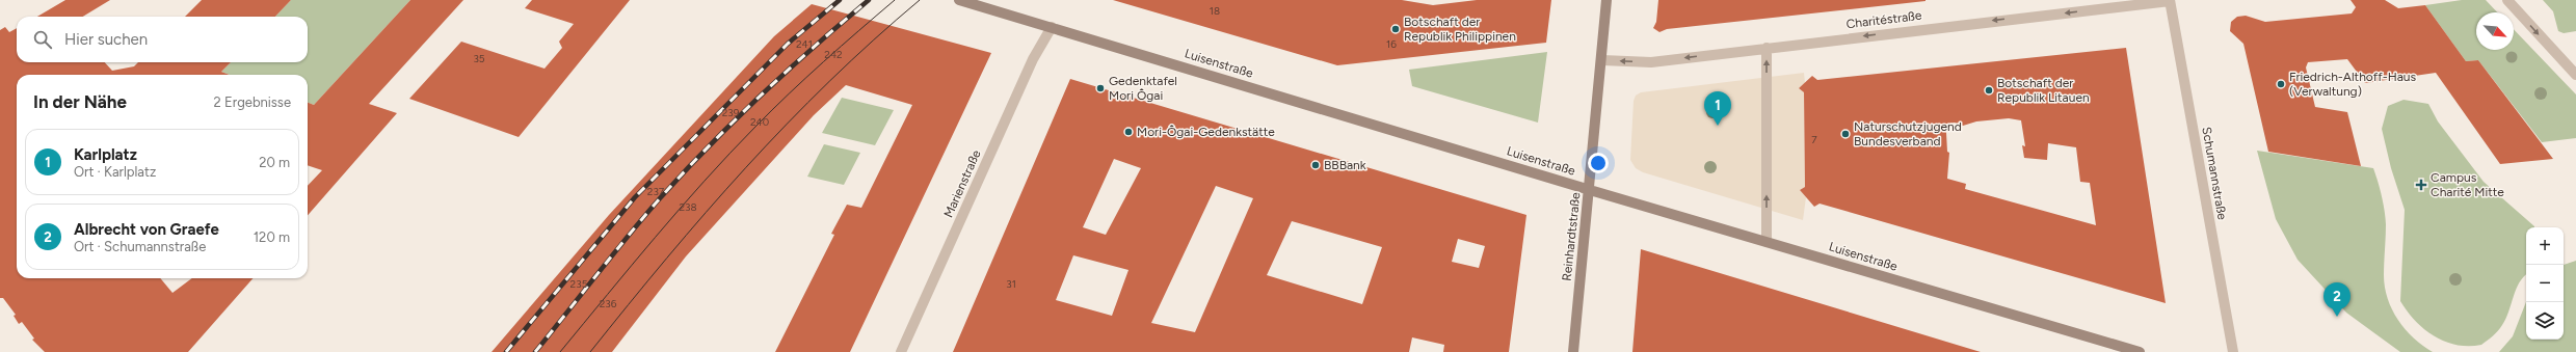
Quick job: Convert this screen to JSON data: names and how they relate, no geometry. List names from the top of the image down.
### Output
{
  "streets": {
    "street": [
      "Charitéstraße",
      "Luisenstraße",
      "Schumannstraße",
      "Marienstraße",
      "Reinhardtstraße"
    ]
  },
  "crossings": [
    ["Charitéstraße", "Schumannstraße"],
    ["Charitéstraße", "Reinhardtstraße"],
    ["Luisenstraße", "Marienstraße"],
    ["Luisenstraße", "Reinhardtstraße"]
  ],
  "one_way": ["Charitéstraße"],
  "places": {
    "other": [
      "Botschaft der Republik Philippinen",
      "Friedrich-Althoff-Haus (Verwaltung)",
      "Gedenktafel Mori Ôgai",
      "Botschaft der Republik Litauen",
      "Mori-Ôgai-Gedenkstätte",
      "Naturschutzjugend Bundesverband",
      "BBBank"
    ],
    "health": ["Campus Charité Mitte"]
  },
  "house_numbers": [
    "18",
    "241",
    "16",
    "242",
    "35",
    "239",
    "240",
    "7",
    "237",
    "238",
    "235",
    "31",
    "236"
  ],
  "north": "bottom right",
  "page": {
    "search": "Hier suchen",
    "heading": ["In der Nähe", "2 Ergebnisse"],
    "pins": ["1", "2"],
    "list": [
      {
        "mark": "1",
        "name": "Karlplatz",
        "note": "Ort · Karlplatz",
        "value": "20 m"
      },
      {
        "mark": "2",
        "name": "Albrecht von Graefe",
        "note": "Ort · Schumannstraße",
        "value": "120 m"
      }
    ],
    "map_buttons": ["+", "−"]
  }
}
